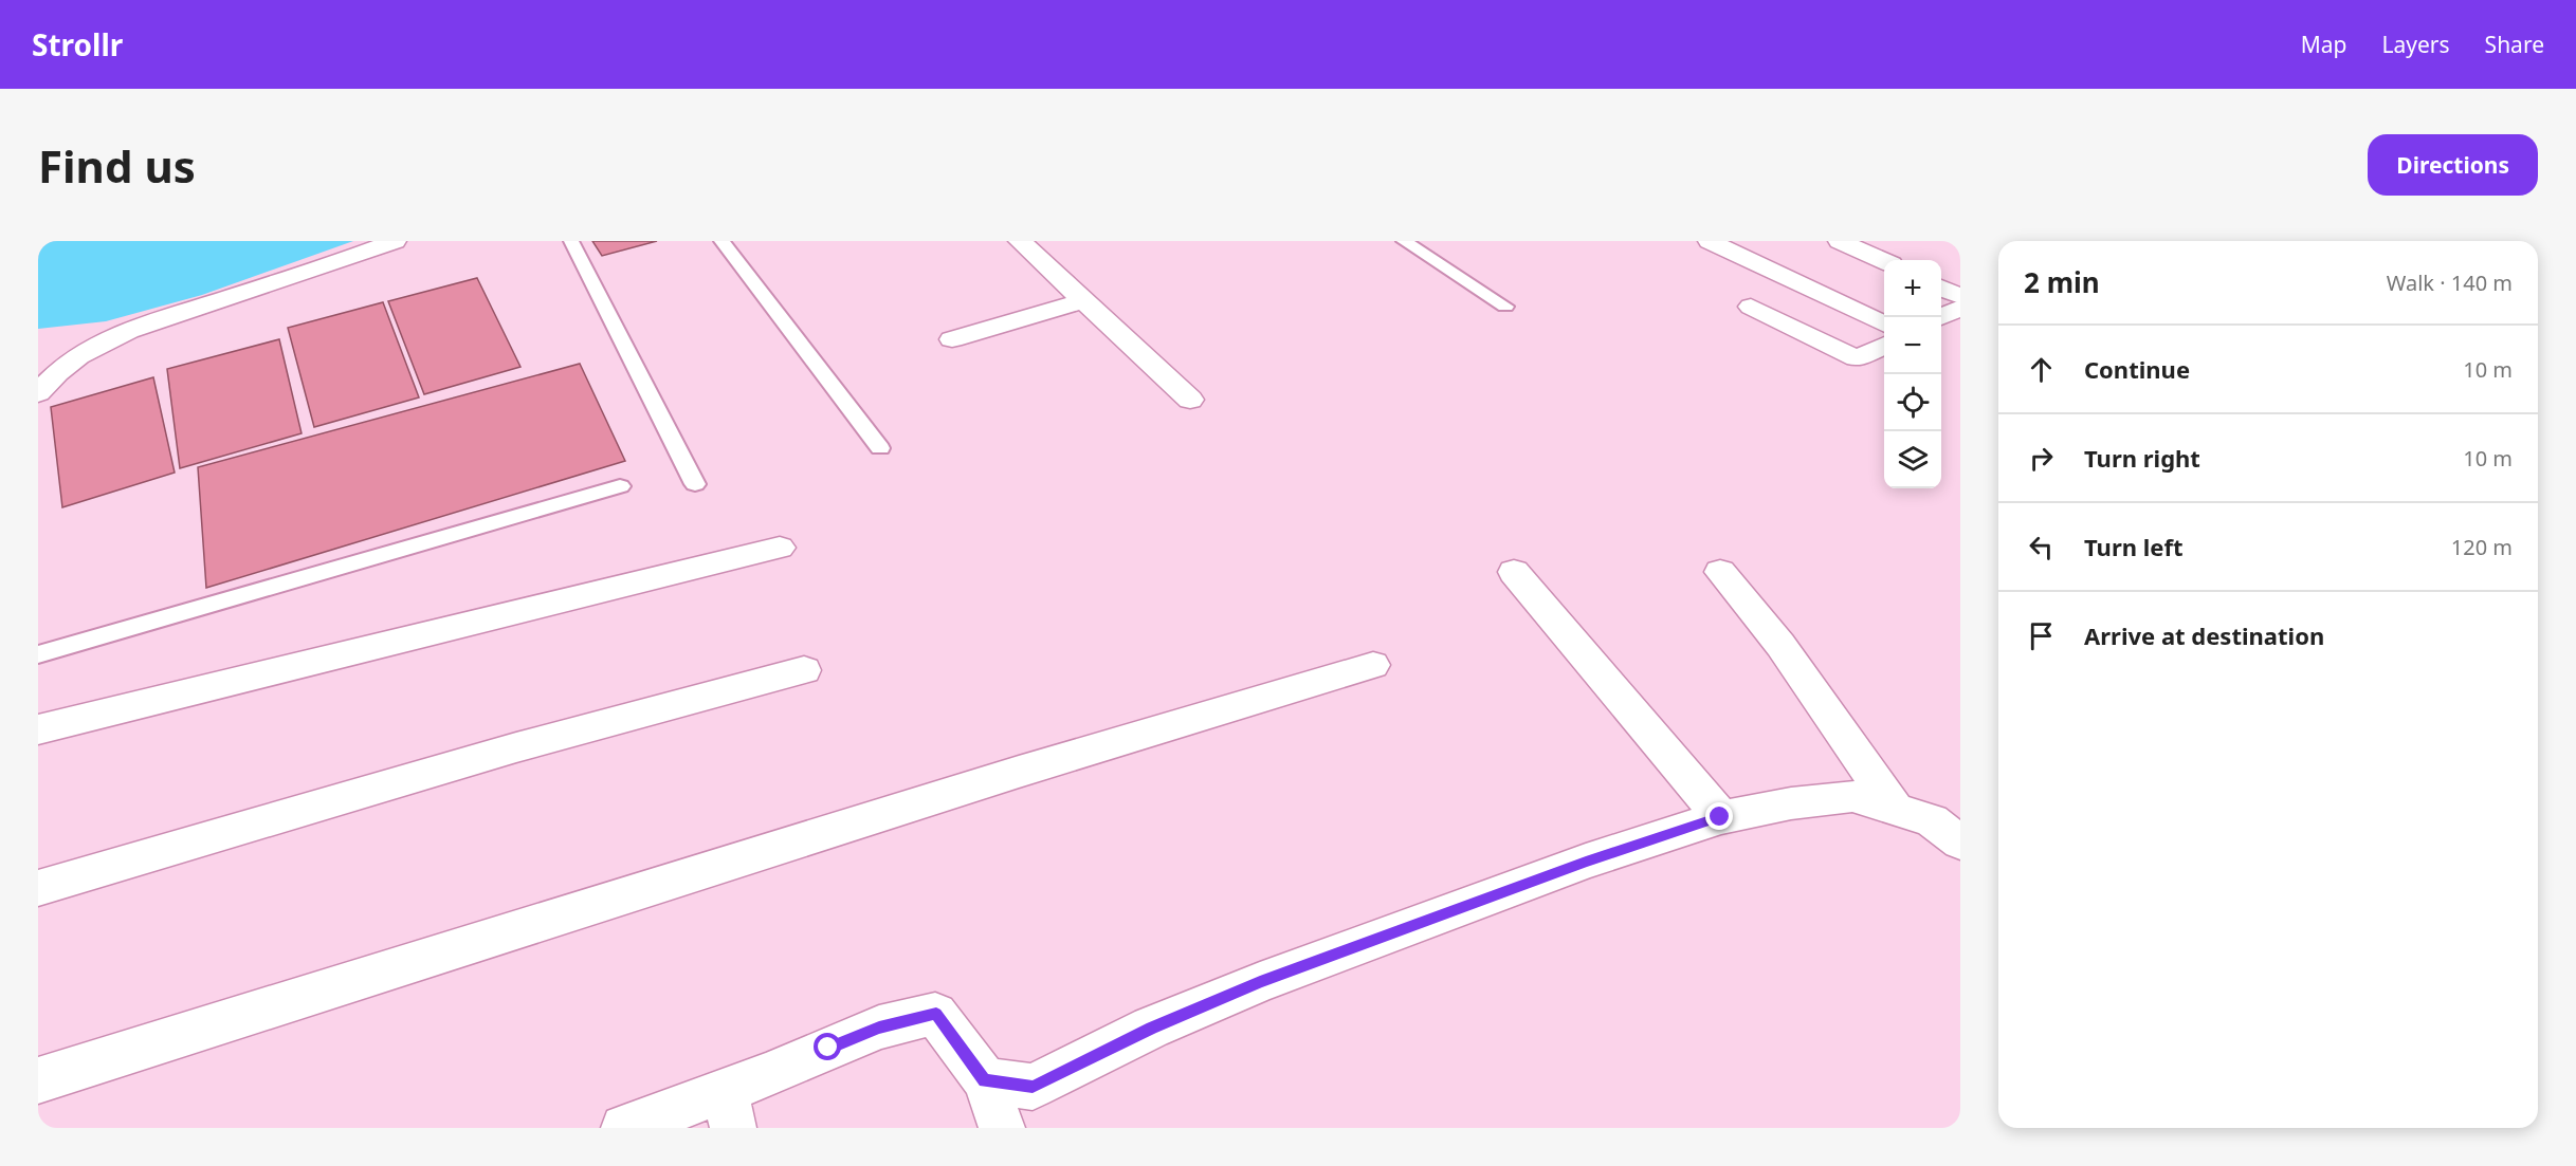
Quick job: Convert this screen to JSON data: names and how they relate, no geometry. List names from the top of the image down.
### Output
{
  "page": {
    "header": "Strollr",
    "nav": ["Map", "Layers", "Share"],
    "buttons": "Directions",
    "title": "Find us",
    "heading": ["2 min", "Walk · 140 m"],
    "map_buttons": ["+", "−"],
    "list": [
      ["Continue", "10 m"],
      ["Turn right", "10 m"],
      ["Turn left", "120 m"],
      "Arrive at destination"
    ]
  }
}
